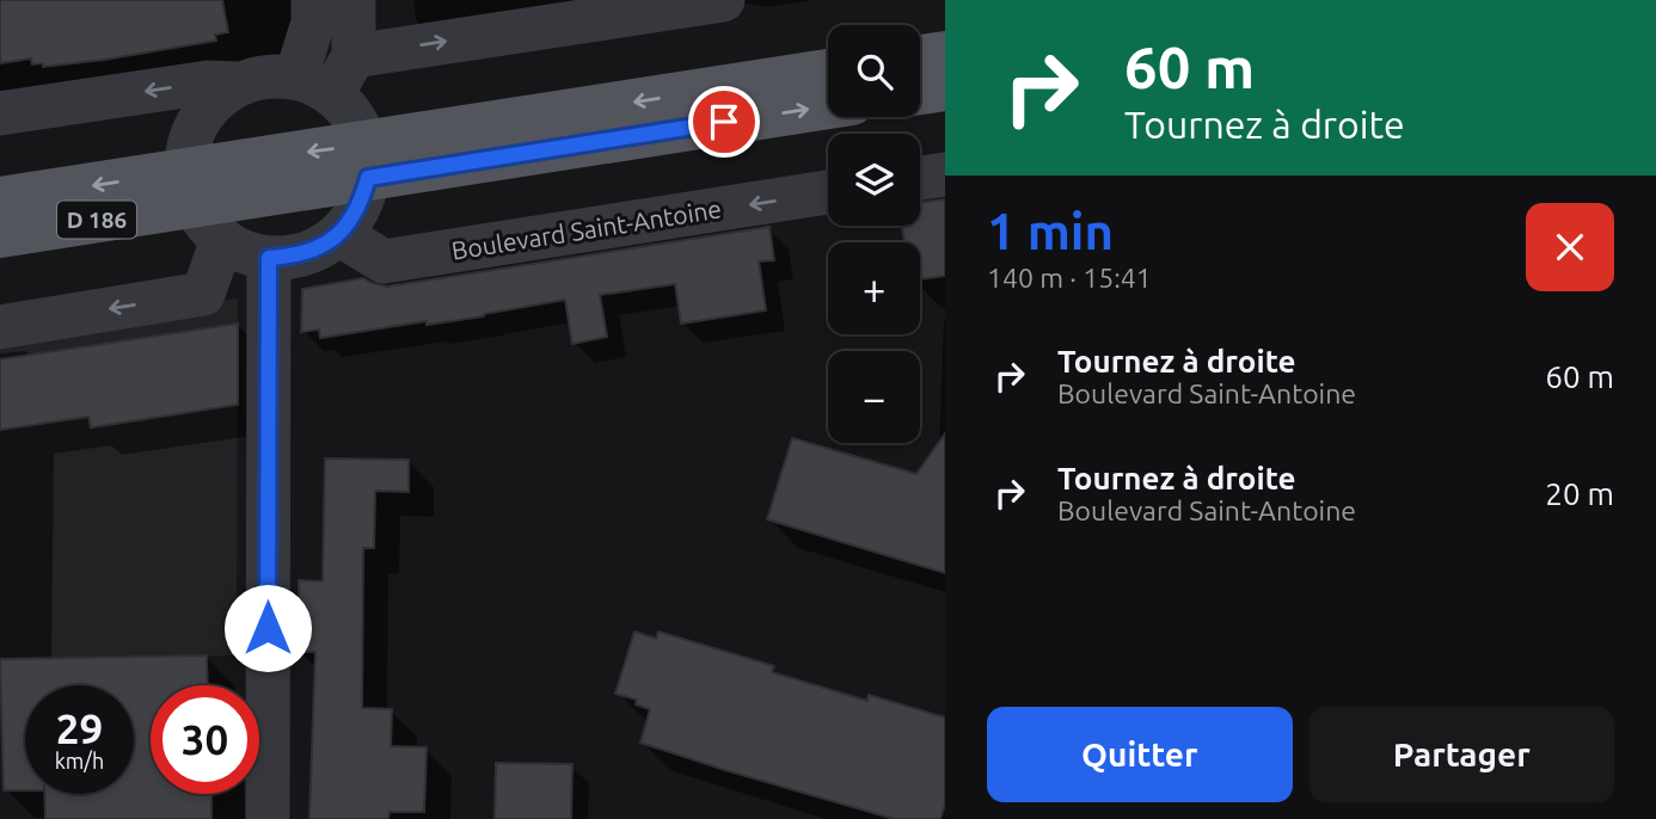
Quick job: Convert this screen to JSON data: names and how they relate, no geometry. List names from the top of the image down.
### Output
{
  "streets": {
    "main road": ["D 186"],
    "street": ["Boulevard Saint-Antoine"]
  },
  "page": {
    "turn": ["60 m", "Tournez à droite"],
    "map_buttons": ["+", "−"],
    "heading": ["1 min", "140 m · 15:41"],
    "list": [
      {
        "name": "Tournez à droite",
        "note": "Boulevard Saint-Antoine",
        "value": "60 m"
      },
      {
        "name": "Tournez à droite",
        "note": "Boulevard Saint-Antoine",
        "value": "20 m"
      }
    ],
    "speed": "29 km/h",
    "limit": "30",
    "buttons": ["Quitter", "Partager"]
  }
}
